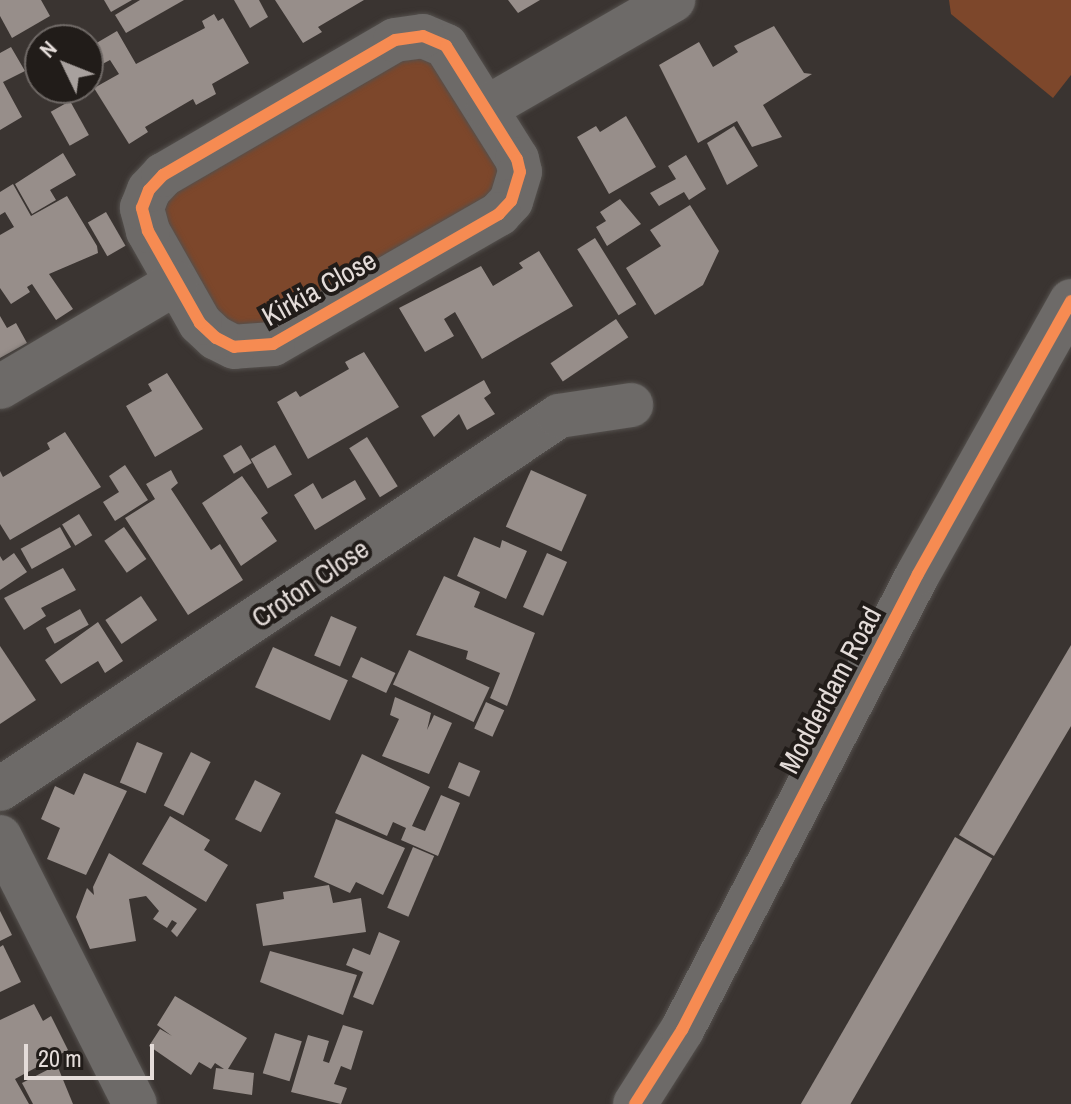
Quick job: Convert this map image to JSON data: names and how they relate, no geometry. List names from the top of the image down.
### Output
{
  "streets": {
    "street": ["Kirkia Close", "Croton Close", "Modderdam Road"]
  },
  "scale_bar": "20 m",
  "north": "top left"
}
